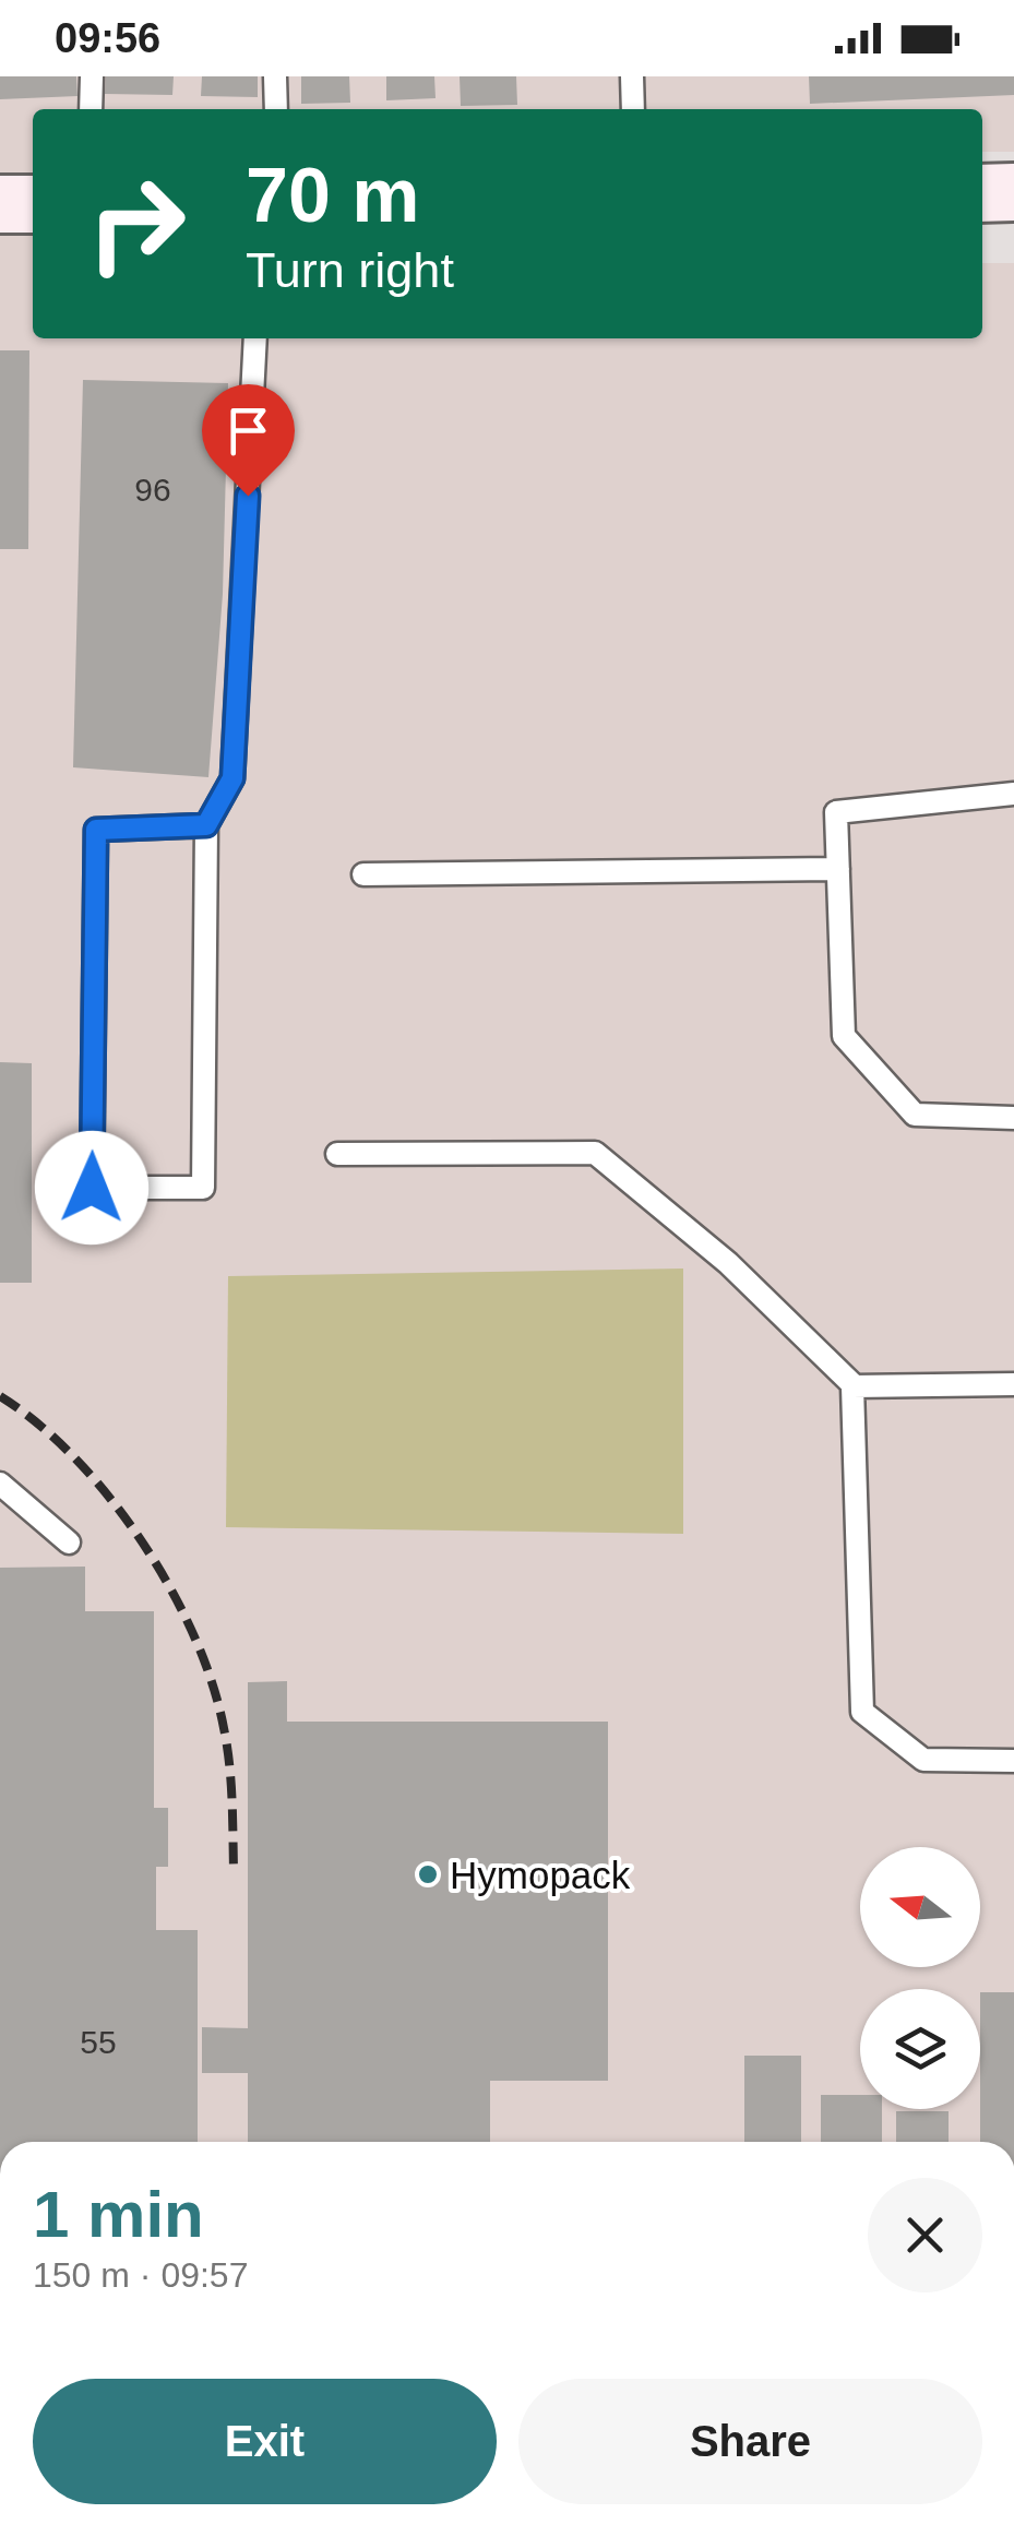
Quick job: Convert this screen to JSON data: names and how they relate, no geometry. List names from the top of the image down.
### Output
{
  "places": ["Hymopack"],
  "house_numbers": ["96", "55"],
  "north": "left",
  "page": {
    "status": "09:56",
    "turn": ["70 m", "Turn right"],
    "heading": ["1 min", "150 m · 09:57"],
    "buttons": ["Exit", "Share"]
  }
}
